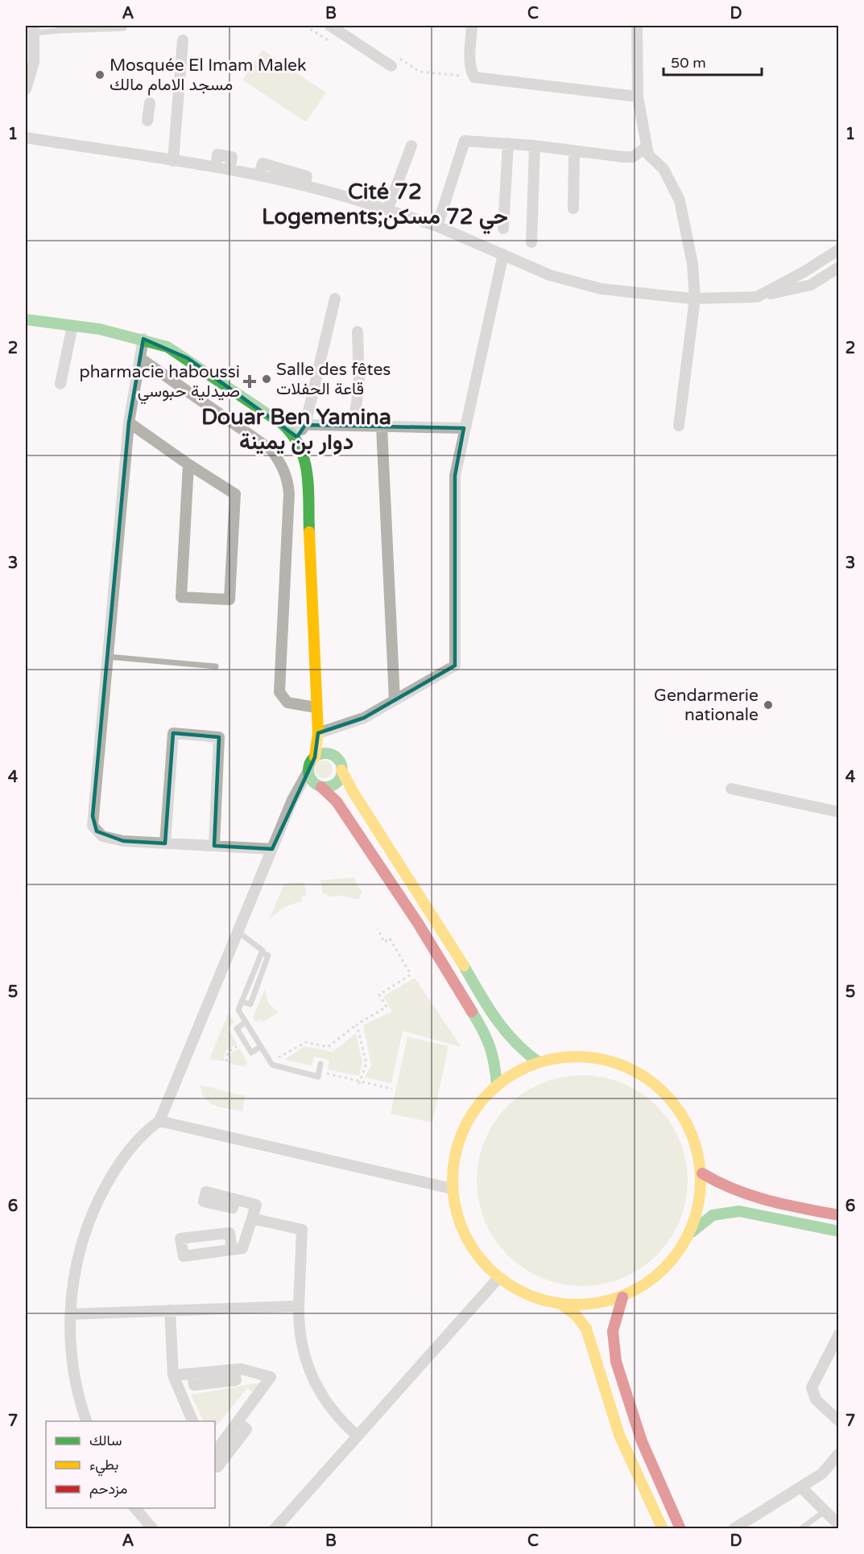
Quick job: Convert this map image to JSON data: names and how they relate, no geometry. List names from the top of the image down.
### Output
{
  "districts": ["Cité 72 Logements;حي 72 مسكن", "Douar Ben Yamina دوار بن يمينة"],
  "places": {
    "other": ["Mosquée El Imam Malek مسجد الامام مالك", "Salle des fêtes قاعة الحفلات", "Gendarmerie nationale"],
    "health": ["pharmacie haboussi صيدلية حبوسي"]
  },
  "legend": ["سالك", "بطيء", "مزدحم"],
  "scale_bar": "50 m",
  "grid": {
    "columns": [
      "A",
      "B",
      "C",
      "D"
    ],
    "rows": [
      "1",
      "2",
      "3",
      "4",
      "5",
      "6",
      "7"
    ]
  }
}
